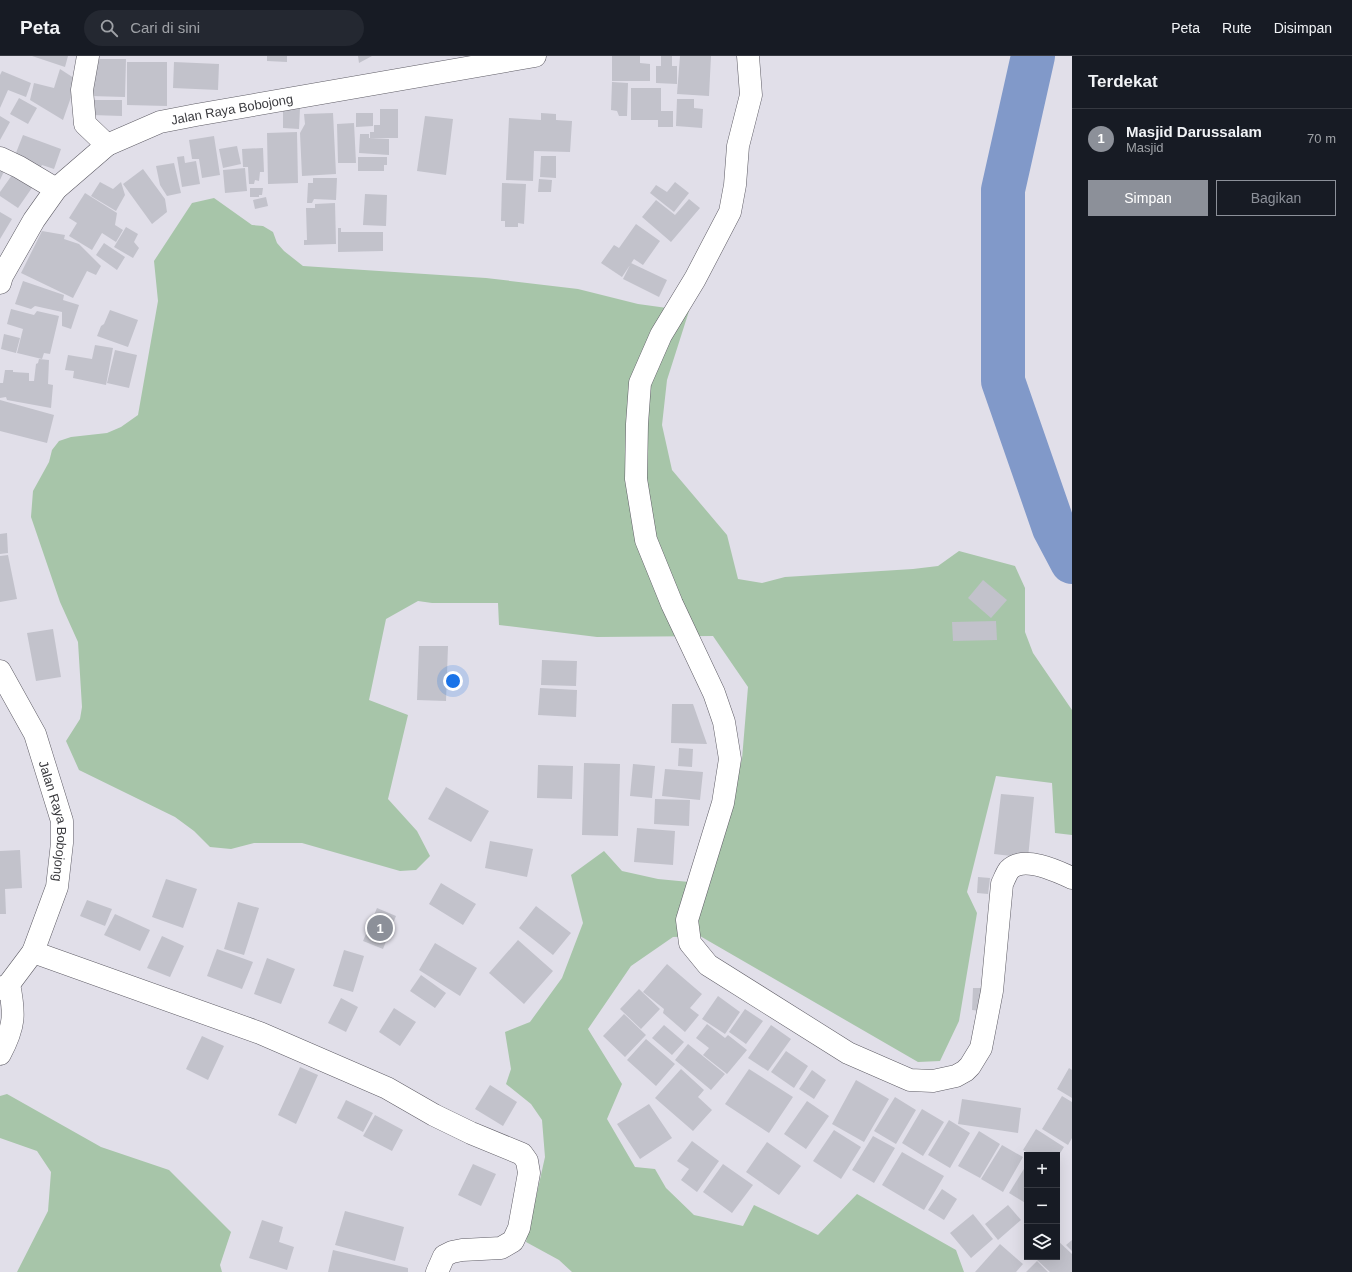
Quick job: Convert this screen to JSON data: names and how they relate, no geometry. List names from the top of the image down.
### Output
{
  "streets": {
    "street": ["Jalan Raya Bobojong"]
  },
  "page": {
    "header": "Peta",
    "search": "Cari di sini",
    "nav": ["Peta", "Rute", "Disimpan"],
    "heading": "Terdekat",
    "list": [
      {
        "mark": "1",
        "name": "Masjid Darussalam",
        "note": "Masjid",
        "value": "70 m"
      }
    ],
    "buttons": ["Simpan", "Bagikan"],
    "pins": "1",
    "map_buttons": ["+", "−"]
  }
}
